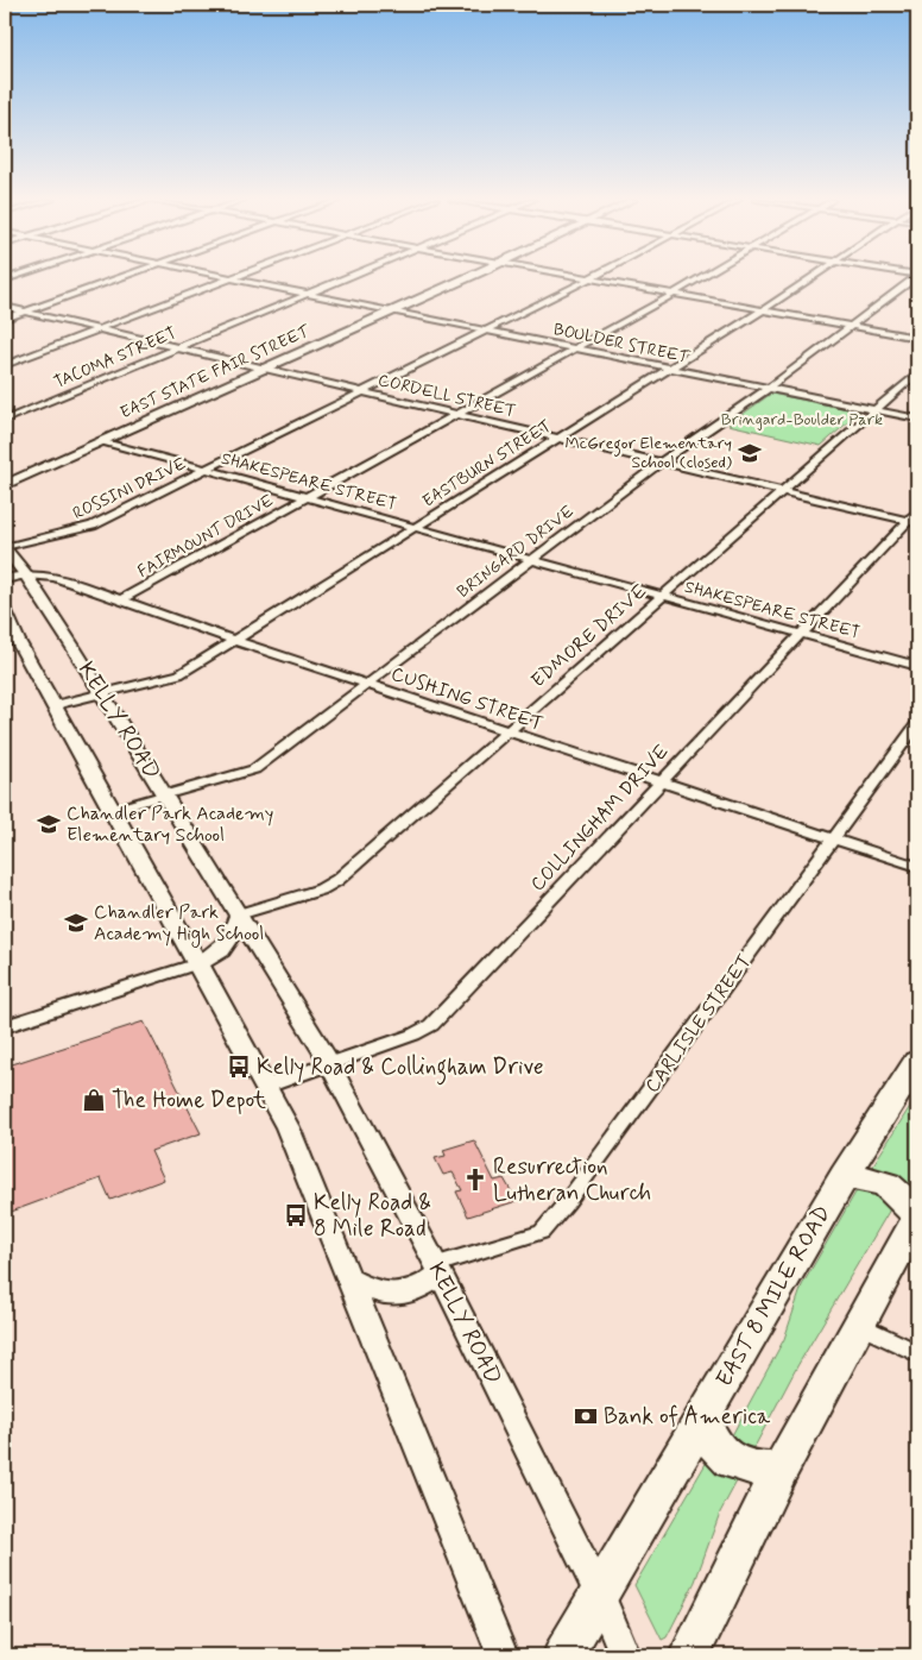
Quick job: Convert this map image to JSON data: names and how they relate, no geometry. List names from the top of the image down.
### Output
{
  "streets": {
    "highway": ["EAST 8 MILE ROAD"],
    "street": [
      "BOULDER STREET",
      "TACOMA STREET",
      "EAST STATE FAIR STREET",
      "CORDELL STREET",
      "EASTBURN STREET",
      "SHAKESPEARE STREET",
      "ROSSINI DRIVE",
      "FAIRMOUNT DRIVE",
      "BRINGARD DRIVE",
      "EDMORE DRIVE",
      "CUSHING STREET",
      "KELLY ROAD",
      "COLLINGHAM DRIVE",
      "CARLISLE STREET"
    ]
  },
  "crossings": [
    ["BOULDER STREET", "TACOMA STREET"],
    ["BOULDER STREET", "EAST STATE FAIR STREET"],
    ["BOULDER STREET", "EASTBURN STREET"],
    ["BOULDER STREET", "ROSSINI DRIVE"],
    ["BOULDER STREET", "FAIRMOUNT DRIVE"],
    ["BOULDER STREET", "BRINGARD DRIVE"],
    ["BOULDER STREET", "EDMORE DRIVE"],
    ["TACOMA STREET", "CORDELL STREET"],
    ["EAST STATE FAIR STREET", "CORDELL STREET"],
    ["EAST STATE FAIR STREET", "SHAKESPEARE STREET"],
    ["CORDELL STREET", "EASTBURN STREET"],
    ["CORDELL STREET", "ROSSINI DRIVE"],
    ["CORDELL STREET", "FAIRMOUNT DRIVE"],
    ["CORDELL STREET", "BRINGARD DRIVE"],
    ["CORDELL STREET", "EDMORE DRIVE"],
    ["CORDELL STREET", "COLLINGHAM DRIVE"],
    ["EASTBURN STREET", "SHAKESPEARE STREET"],
    ["EASTBURN STREET", "CUSHING STREET"],
    ["EASTBURN STREET", "KELLY ROAD"],
    ["SHAKESPEARE STREET", "ROSSINI DRIVE"],
    ["SHAKESPEARE STREET", "FAIRMOUNT DRIVE"],
    ["SHAKESPEARE STREET", "BRINGARD DRIVE"],
    ["SHAKESPEARE STREET", "EDMORE DRIVE"],
    ["SHAKESPEARE STREET", "COLLINGHAM DRIVE"],
    ["ROSSINI DRIVE", "KELLY ROAD"],
    ["FAIRMOUNT DRIVE", "CUSHING STREET"],
    ["BRINGARD DRIVE", "CUSHING STREET"],
    ["BRINGARD DRIVE", "KELLY ROAD"],
    ["EDMORE DRIVE", "CUSHING STREET"],
    ["EDMORE DRIVE", "KELLY ROAD"],
    ["CUSHING STREET", "KELLY ROAD"],
    ["CUSHING STREET", "COLLINGHAM DRIVE"],
    ["CUSHING STREET", "CARLISLE STREET"],
    ["KELLY ROAD", "COLLINGHAM DRIVE"],
    ["KELLY ROAD", "CARLISLE STREET"],
    ["KELLY ROAD", "EAST 8 MILE ROAD"]
  ],
  "parks": ["Bringard-Boulder Park"],
  "places": {
    "school or university": ["McGregor Elementary School (closed)", "Chandler Park Academy Elementary School", "Chandler Park Academy High School"],
    "bus stop": ["Kelly Road & Collingham Drive", "Kelly Road & 8 Mile Road"],
    "shop": ["The Home Depot"],
    "church": ["Resurrection Lutheran Church"],
    "bank": ["Bank of America"]
  }
}
